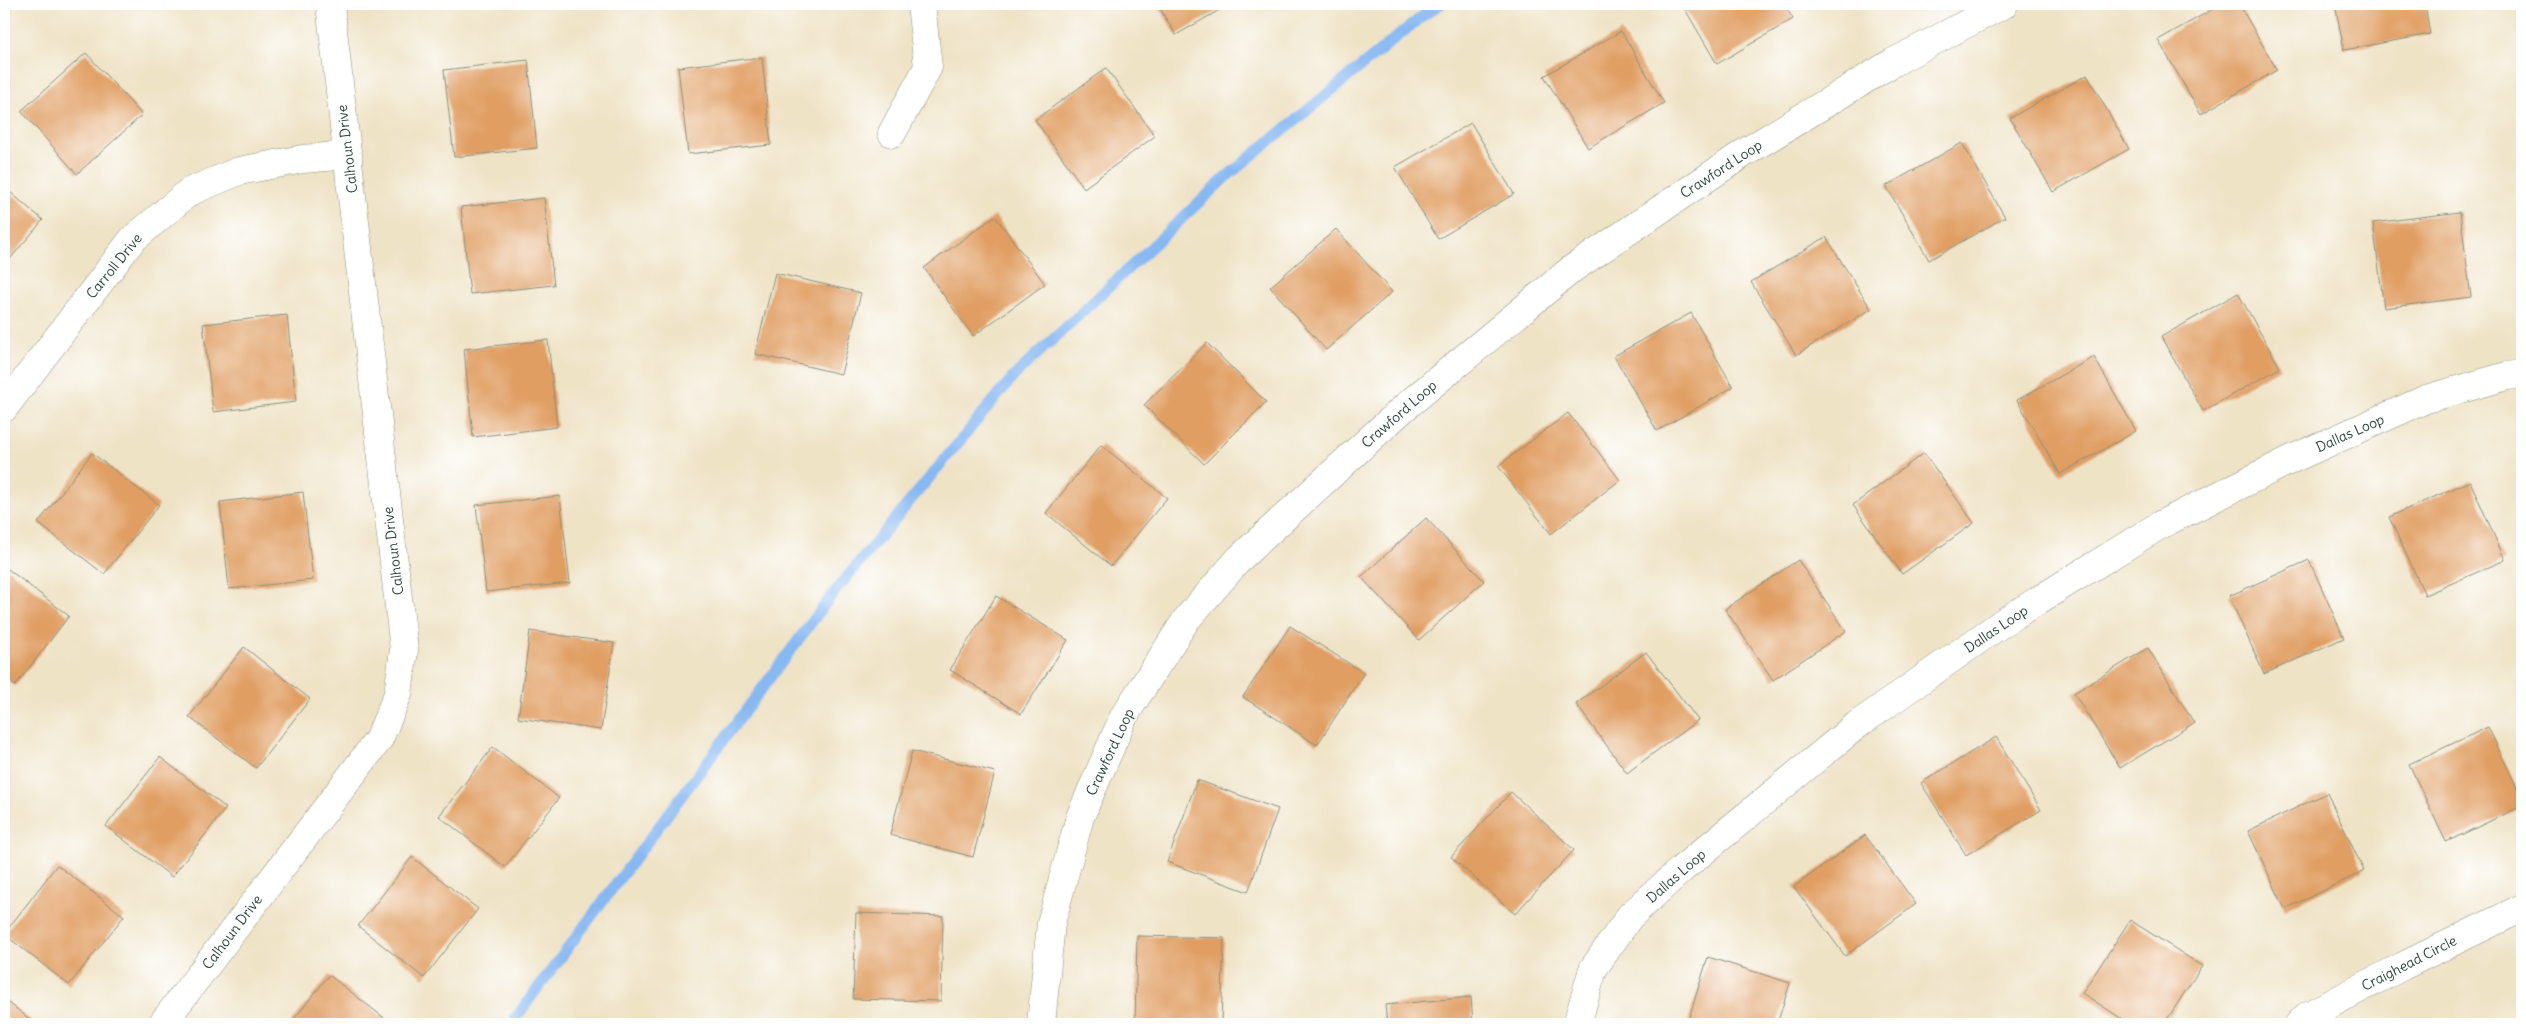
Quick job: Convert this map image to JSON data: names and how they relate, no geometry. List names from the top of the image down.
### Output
{
  "streets": {
    "street": [
      "Calhoun Drive",
      "Crawford Loop",
      "Carroll Drive",
      "Dallas Loop",
      "Craighead Circle"
    ]
  },
  "crossings": [
    ["Calhoun Drive", "Carroll Drive"]
  ]
}
